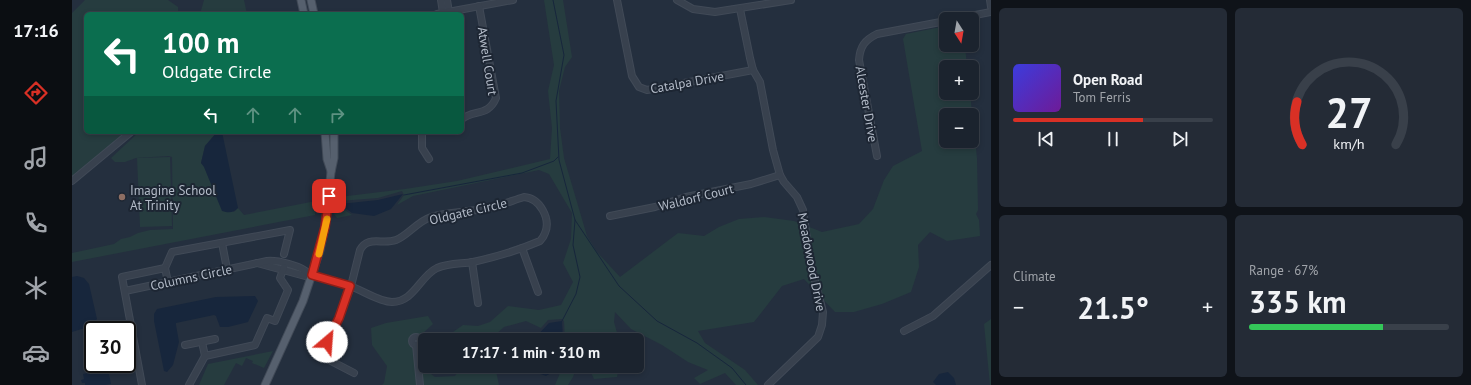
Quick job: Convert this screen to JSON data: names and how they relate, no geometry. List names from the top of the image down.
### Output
{
  "streets": {
    "street": [
      "Atwell Court",
      "Catalpa Drive",
      "Alcester Drive",
      "Waldorf Court",
      "Oldgate Circle",
      "Meadowood Drive",
      "Columns Circle"
    ]
  },
  "crossings": [
    ["Catalpa Drive", "Meadowood Drive"],
    ["Waldorf Court", "Meadowood Drive"],
    ["Oldgate Circle", "Columns Circle"]
  ],
  "places": ["Imagine School At Trinity"],
  "north": "bottom",
  "page": {
    "tabs": "17:16",
    "map_buttons": ["+", "−"],
    "turn": ["100 m", "Oldgate Circle"],
    "song": ["Open Road", "Tom Ferris"],
    "tile": [
      "Climate",
      ["Range · 67%", "335 km"]
    ],
    "heat": ["−", "21.5°", "+"],
    "limit": "30",
    "trip": "17:17 · 1 min · 310 m",
    "gauge": ["27", "km/h"]
  }
}
